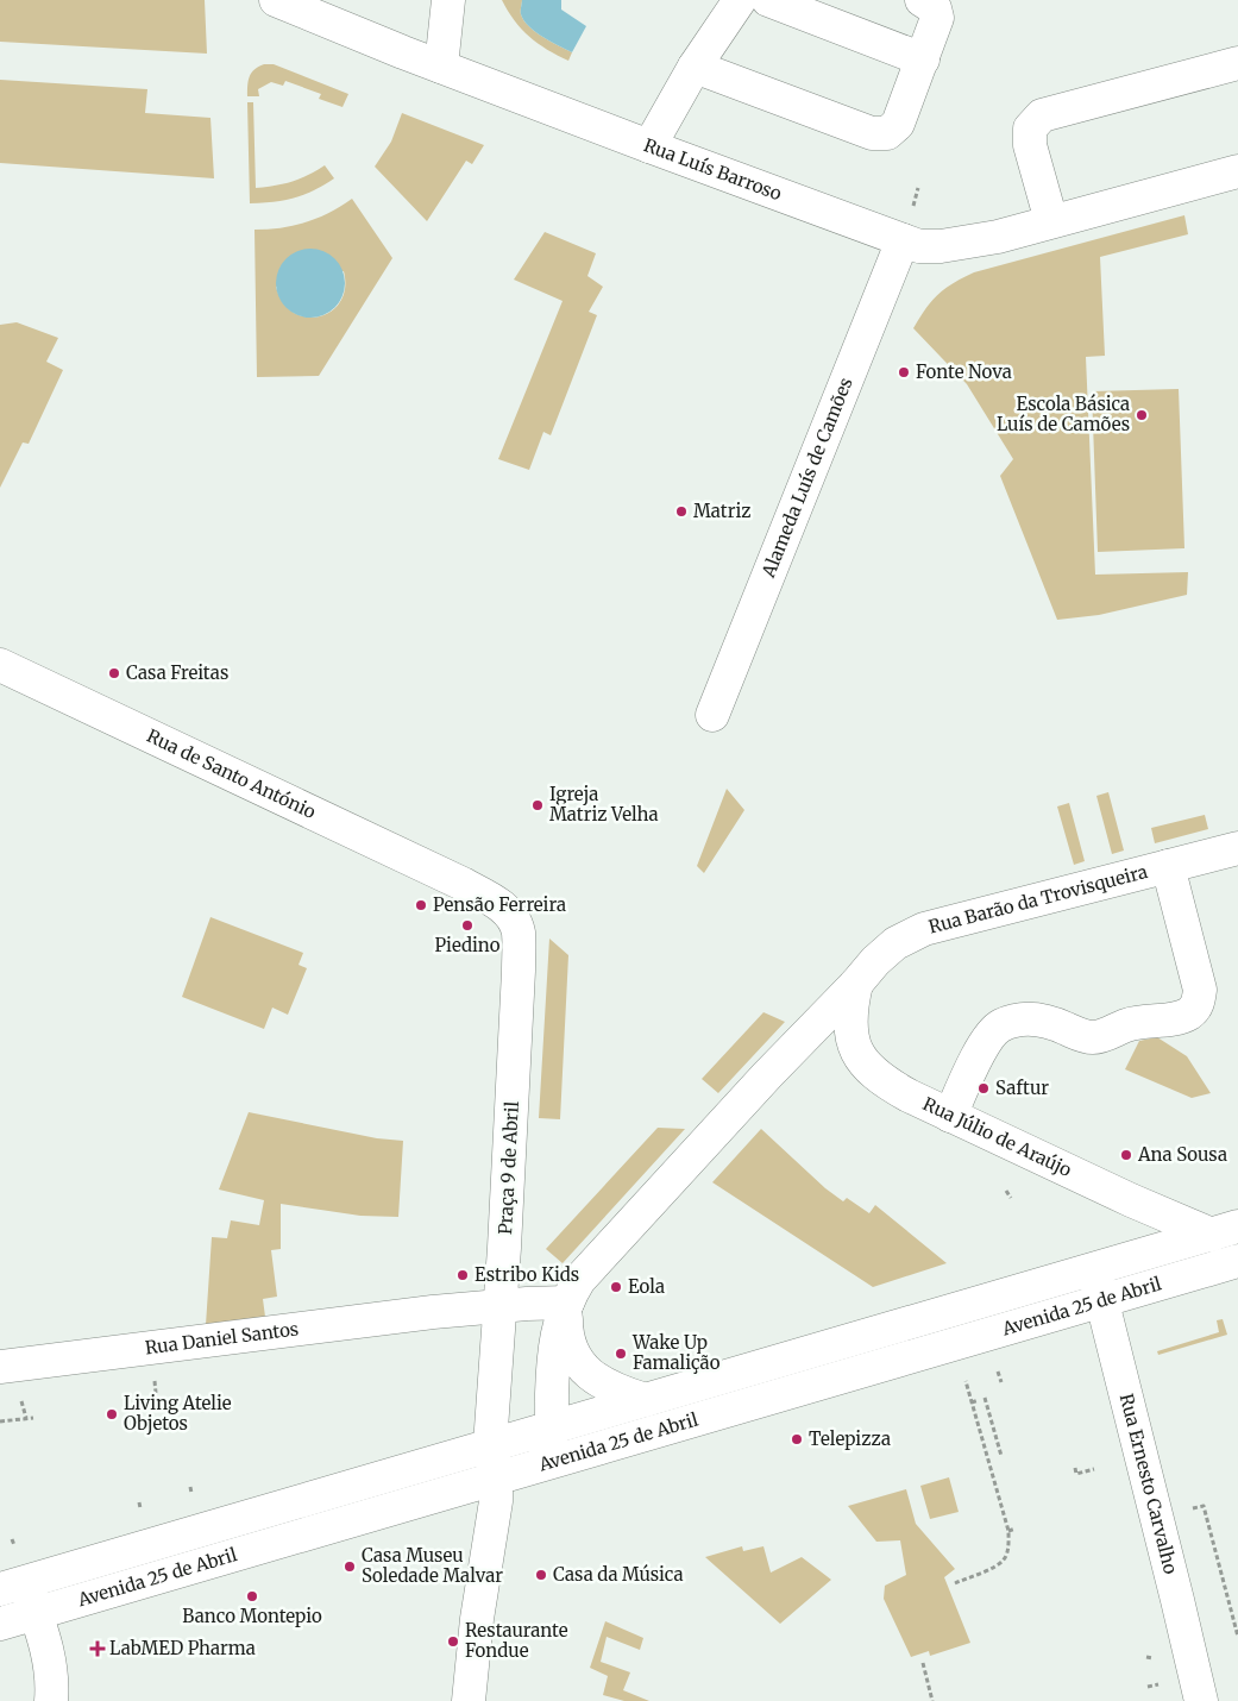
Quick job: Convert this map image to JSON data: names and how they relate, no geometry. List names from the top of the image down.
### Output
{
  "streets": {
    "street": [
      "Rua Luís Barroso",
      "Alameda Luís de Camões",
      "Rua de Santo António",
      "Rua Barão da Trovisqueira",
      "Rua Júlio de Araújo",
      "Praça 9 de Abril",
      "Avenida 25 de Abril",
      "Rua Daniel Santos",
      "Rua Ernesto Carvalho"
    ]
  },
  "crossings": [
    ["Rua Luís Barroso", "Alameda Luís de Camões"],
    ["Rua de Santo António", "Praça 9 de Abril"],
    ["Rua Barão da Trovisqueira", "Rua Júlio de Araújo"],
    ["Rua Júlio de Araújo", "Avenida 25 de Abril"],
    ["Praça 9 de Abril", "Avenida 25 de Abril"],
    ["Praça 9 de Abril", "Rua Daniel Santos"],
    ["Avenida 25 de Abril", "Rua Ernesto Carvalho"]
  ],
  "places": {
    "other": [
      "Fonte Nova",
      "Escola Básica Luís de Camões",
      "Matriz",
      "Casa Freitas",
      "Igreja Matriz Velha",
      "Pensão Ferreira",
      "Piedino",
      "Saftur",
      "Ana Sousa",
      "Estribo Kids",
      "Eola",
      "Wake Up Famalição",
      "Living Atelie Objetos",
      "Telepizza",
      "Casa Museu Soledade Malvar",
      "Casa da Música",
      "Banco Montepio",
      "Restaurante Fondue"
    ],
    "health": ["LabMED Pharma"]
  }
}
